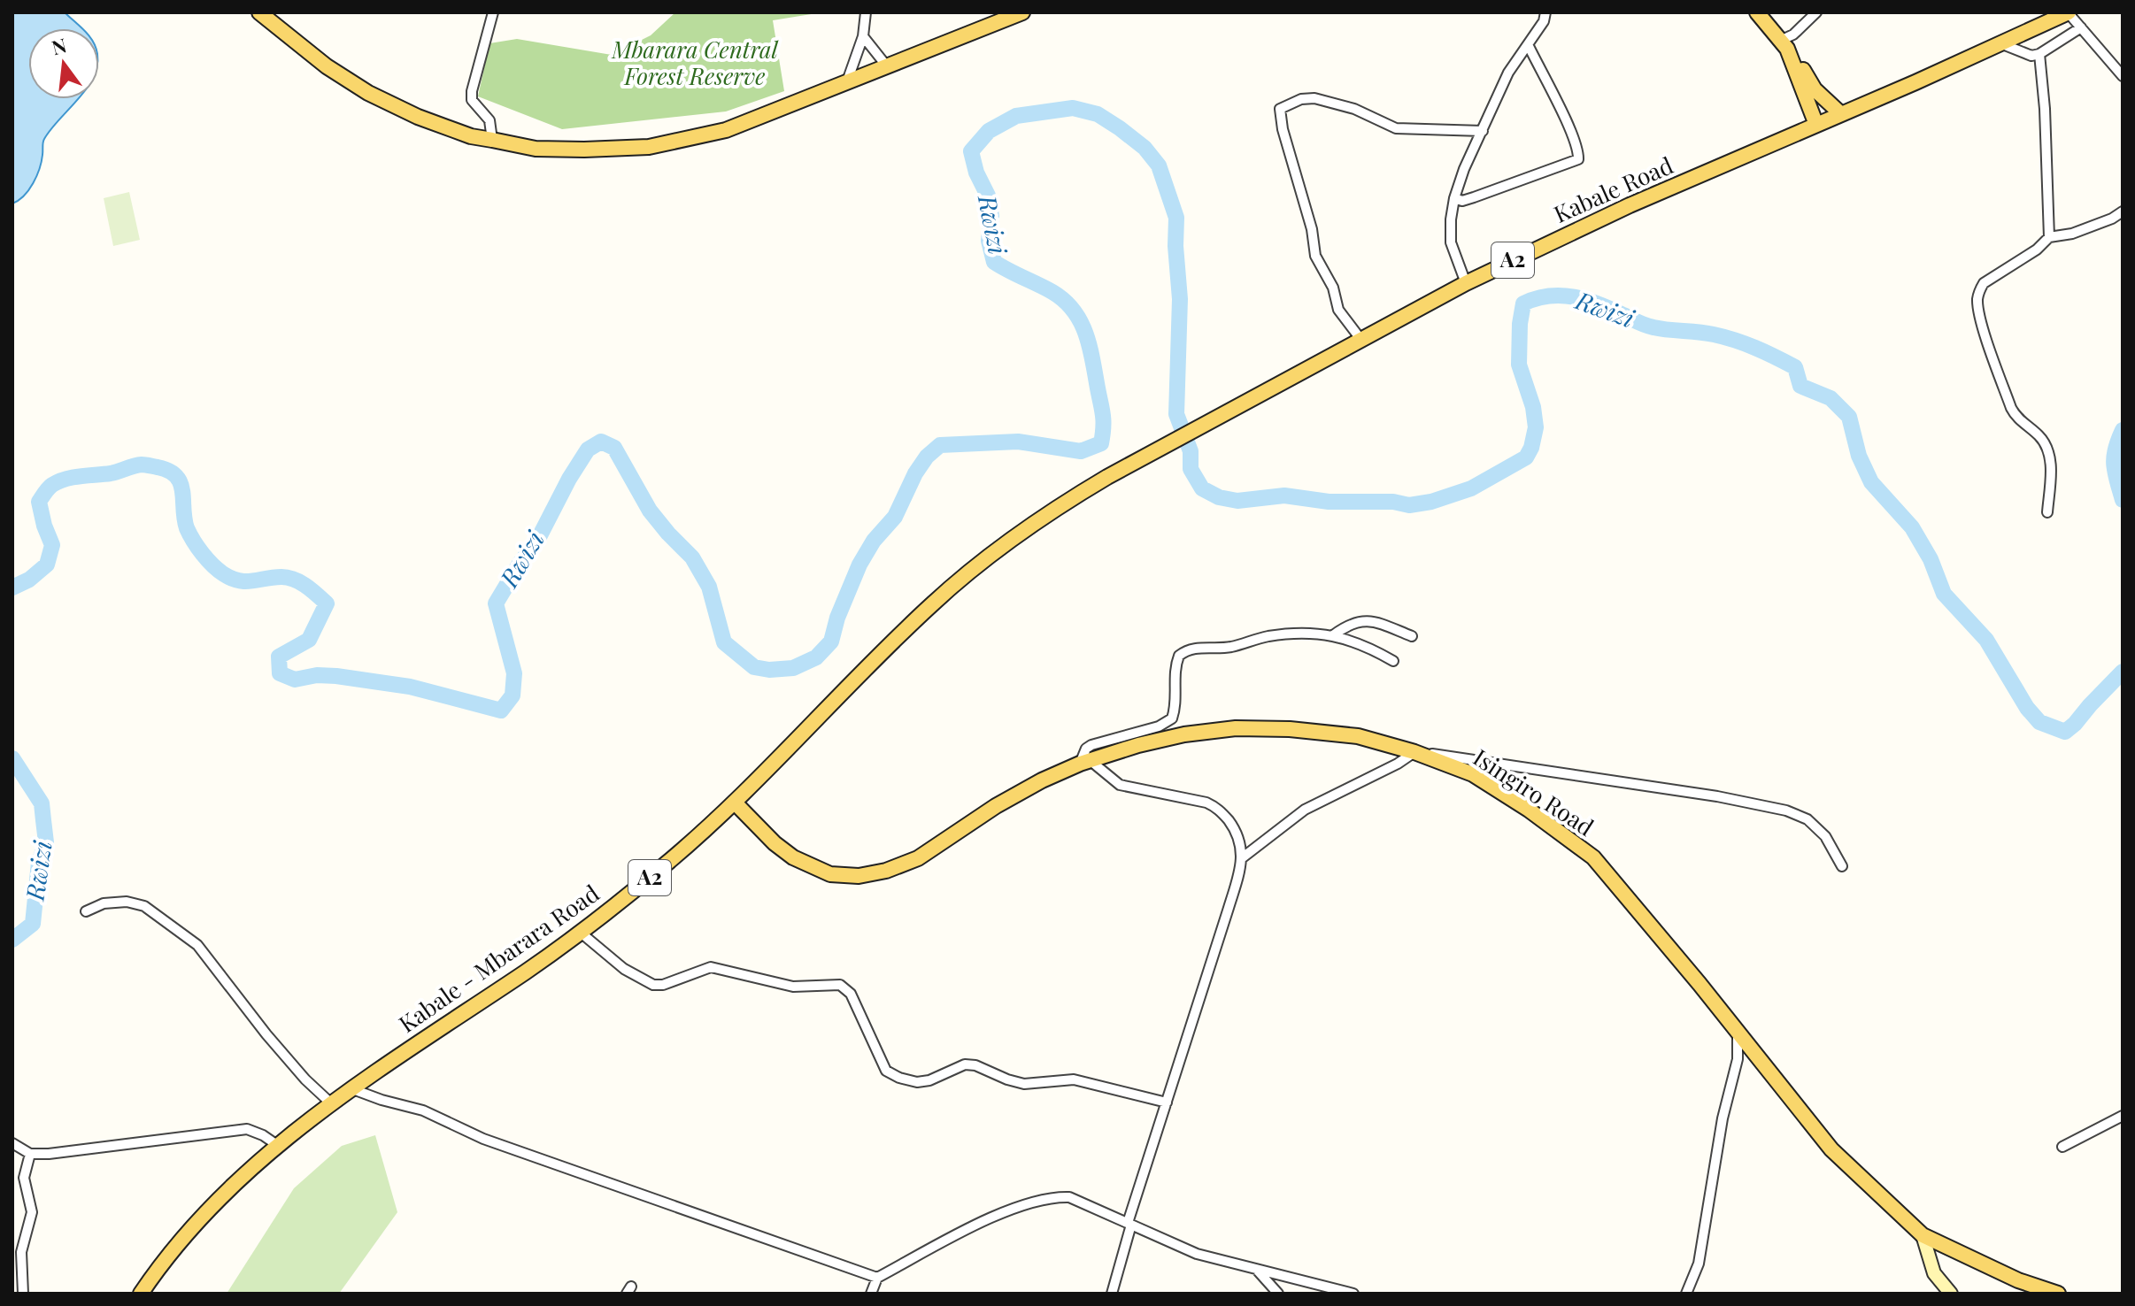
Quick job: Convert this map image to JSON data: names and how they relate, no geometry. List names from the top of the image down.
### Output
{
  "streets": {
    "main road": [
      "Kabale Road",
      "A2",
      "Isingiro Road",
      "Kabale - Mbarara Road"
    ]
  },
  "crossings": [
    ["Kabale Road", "Kabale - Mbarara Road"],
    ["Isingiro Road", "Kabale - Mbarara Road"]
  ],
  "water": ["Rwizi"],
  "parks": ["Mbarara Central Forest Reserve"],
  "north": "top"
}
